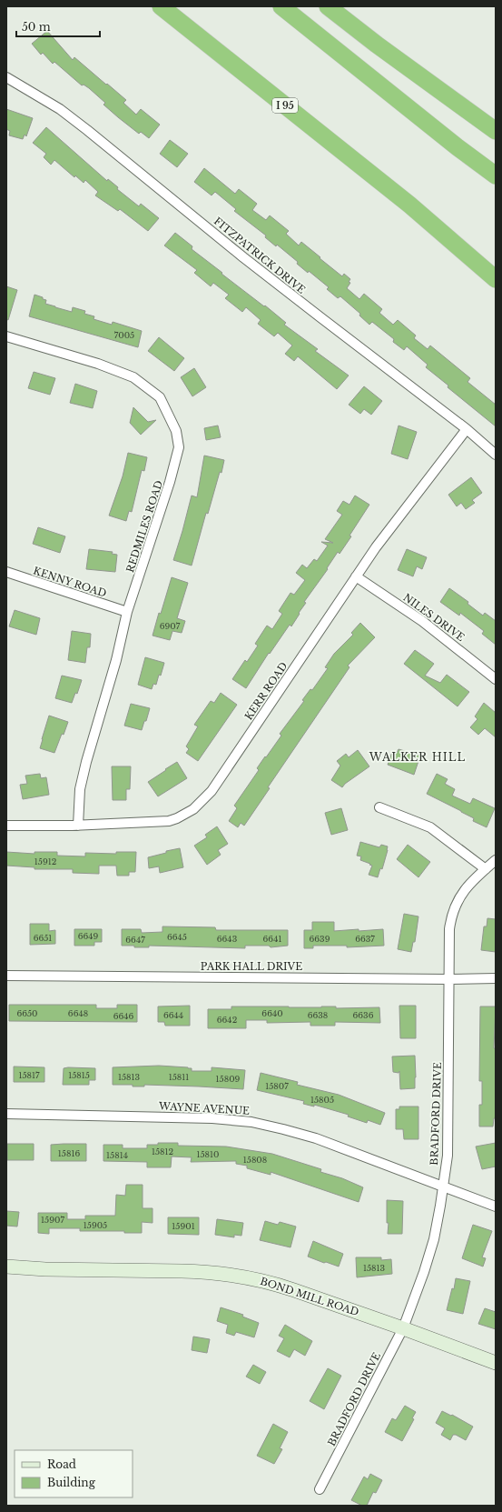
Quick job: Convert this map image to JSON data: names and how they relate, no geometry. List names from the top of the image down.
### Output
{
  "streets": {
    "highway": ["I 95"],
    "street": [
      "FITZPATRICK DRIVE",
      "REDMILES ROAD",
      "KENNY ROAD",
      "NILES DRIVE",
      "KERR ROAD",
      "PARK HALL DRIVE",
      "WAYNE AVENUE",
      "BRADFORD DRIVE",
      "BOND MILL ROAD"
    ]
  },
  "crossings": [
    ["FITZPATRICK DRIVE", "KERR ROAD"],
    ["REDMILES ROAD", "KENNY ROAD"],
    ["REDMILES ROAD", "KERR ROAD"],
    ["NILES DRIVE", "KERR ROAD"],
    ["PARK HALL DRIVE", "BRADFORD DRIVE"],
    ["WAYNE AVENUE", "BRADFORD DRIVE"],
    ["BRADFORD DRIVE", "BOND MILL ROAD"]
  ],
  "districts": ["WALKER HILL"],
  "house_numbers": [
    "7005",
    "6907",
    "15912",
    "6649",
    "6645",
    "6651",
    "6643",
    "6641",
    "6639",
    "6637",
    "6647",
    "6650",
    "6648",
    "6640",
    "6644",
    "6638",
    "6636",
    "6646",
    "6642",
    "15817",
    "15815",
    "15813",
    "15811",
    "15809",
    "15807",
    "15805",
    "15812",
    "15816",
    "15810",
    "15814",
    "15808",
    "15907",
    "15905",
    "15901",
    "15813"
  ],
  "legend": ["Road", "Building"],
  "scale_bar": "50 m"
}
